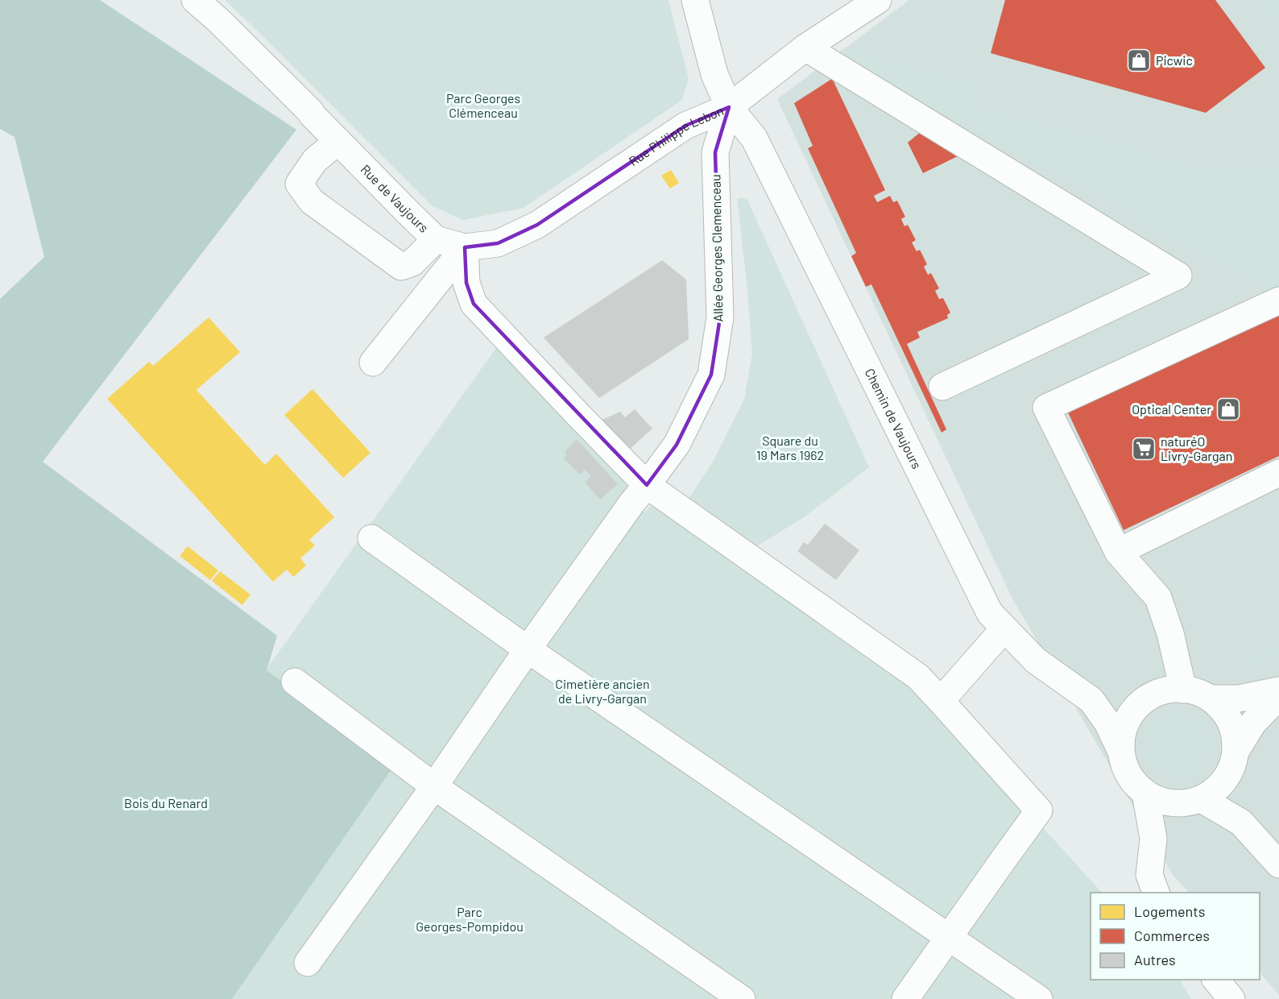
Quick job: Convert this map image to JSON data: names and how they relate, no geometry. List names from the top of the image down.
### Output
{
  "streets": {
    "street": [
      "Rue Philippe Lebon",
      "Rue de Vaujours",
      "Allée Georges Clemenceau",
      "Chemin de Vaujours"
    ]
  },
  "crossings": [
    ["Rue Philippe Lebon", "Rue de Vaujours"],
    ["Rue Philippe Lebon", "Allée Georges Clemenceau"],
    ["Rue Philippe Lebon", "Chemin de Vaujours"],
    ["Allée Georges Clemenceau", "Chemin de Vaujours"]
  ],
  "parks": [
    "Parc Georges Clémenceau",
    "Square du 19 Mars 1962",
    "Cimetière ancien de Livry-Gargan",
    "Bois du Renard",
    "Parc Georges-Pompidou"
  ],
  "places": {
    "shop": ["Picwic", "Optical Center"],
    "supermarket": ["naturéO Livry-Gargan"]
  },
  "legend": ["Logements", "Commerces", "Autres"]
}
